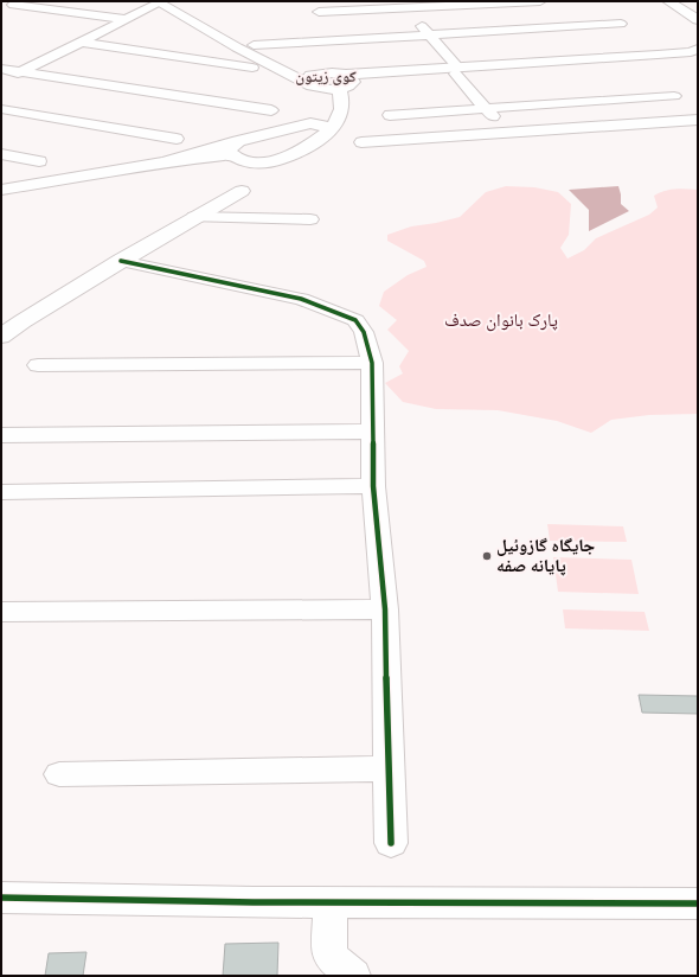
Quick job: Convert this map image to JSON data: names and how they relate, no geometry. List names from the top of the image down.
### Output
{
  "districts": ["کوی زیتون"],
  "parks": ["پارک بانوان صدف"],
  "places": ["جایگاه گازوئیل پایانه صفه"]
}
